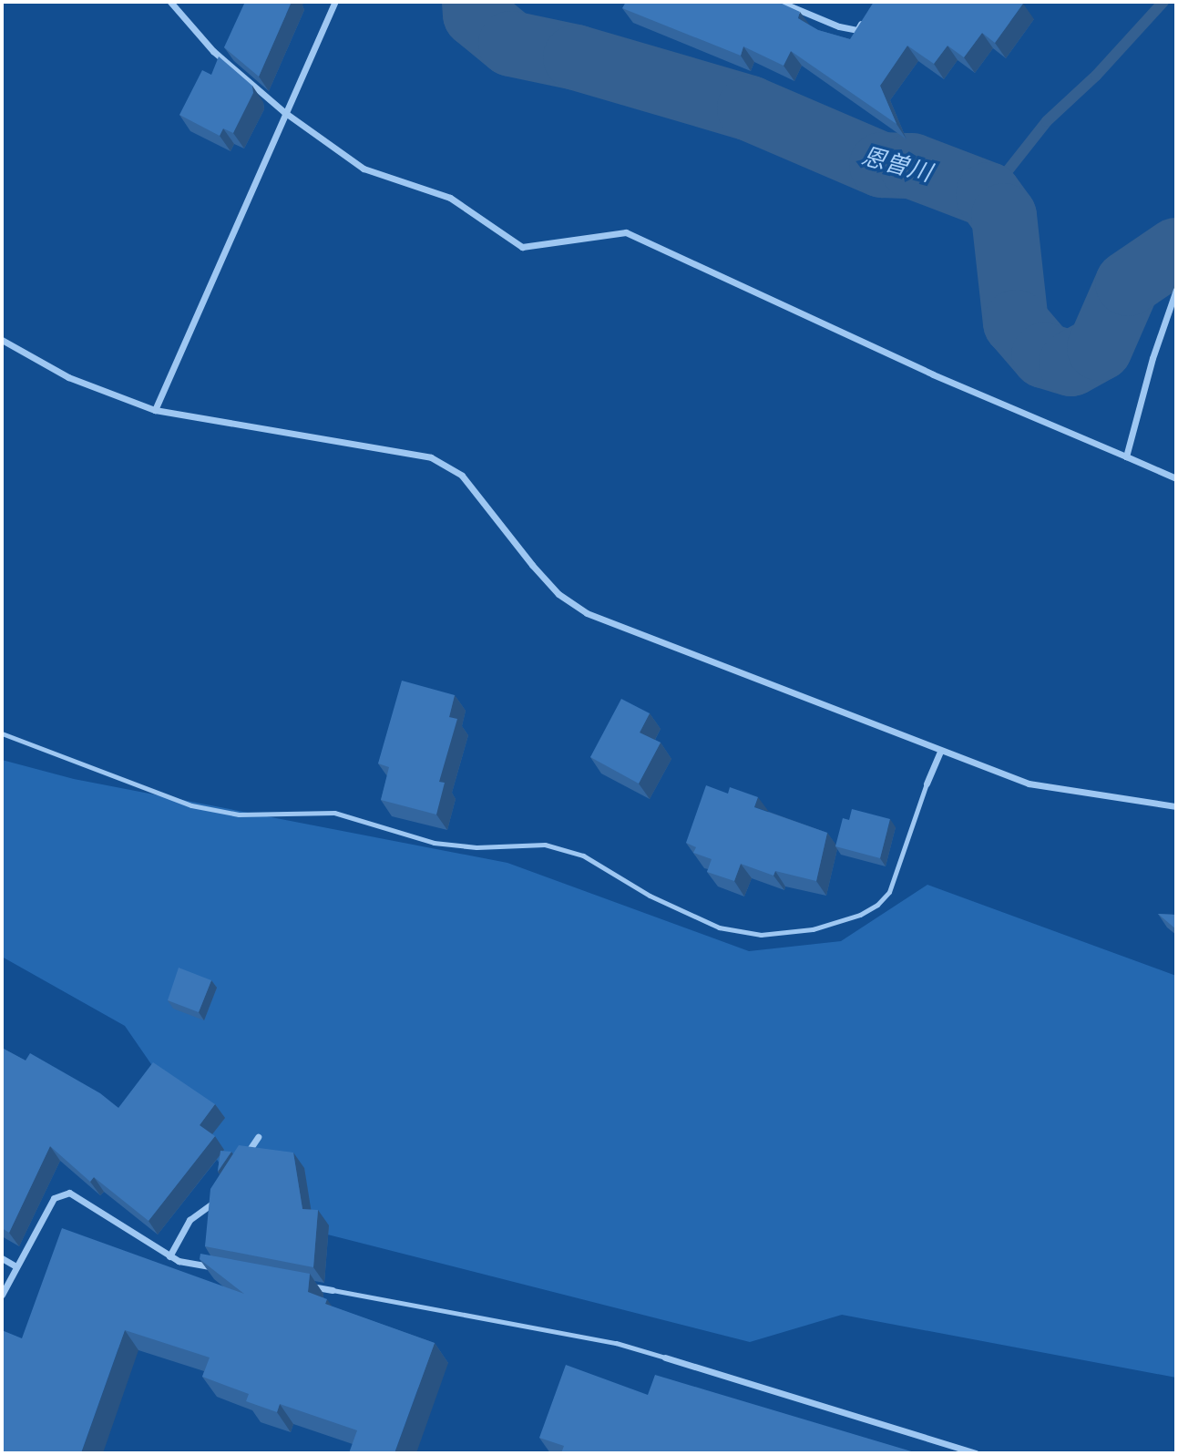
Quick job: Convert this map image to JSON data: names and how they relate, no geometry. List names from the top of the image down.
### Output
{
  "water": ["恩曽川"]
}
